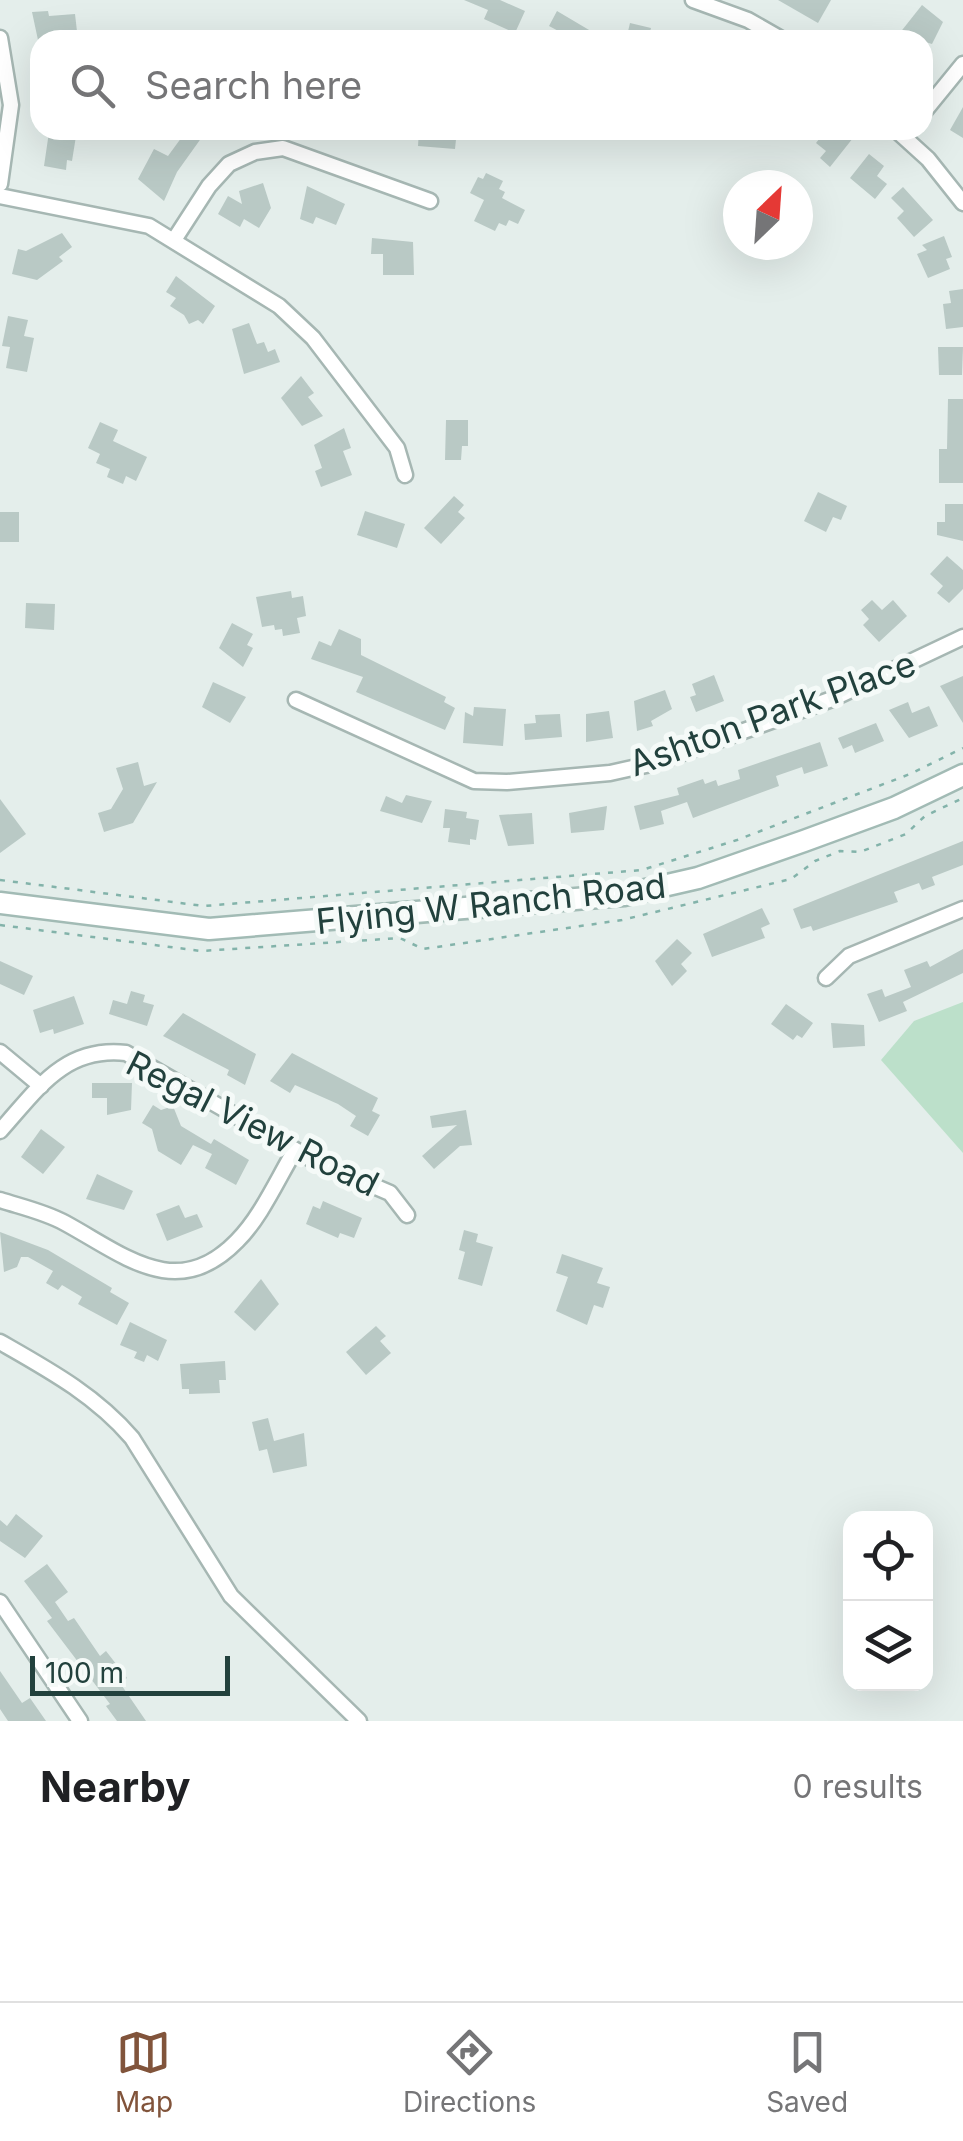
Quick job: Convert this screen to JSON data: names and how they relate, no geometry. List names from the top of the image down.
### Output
{
  "streets": {
    "street": ["Ashton Park Place", "Flying W Ranch Road", "Regal View Road"]
  },
  "scale_bar": "100 m",
  "north": "top right",
  "page": {
    "search": "Search here",
    "scale": "100 m",
    "heading": ["Nearby", "0 results"],
    "nav": ["Map", "Directions", "Saved"]
  }
}
